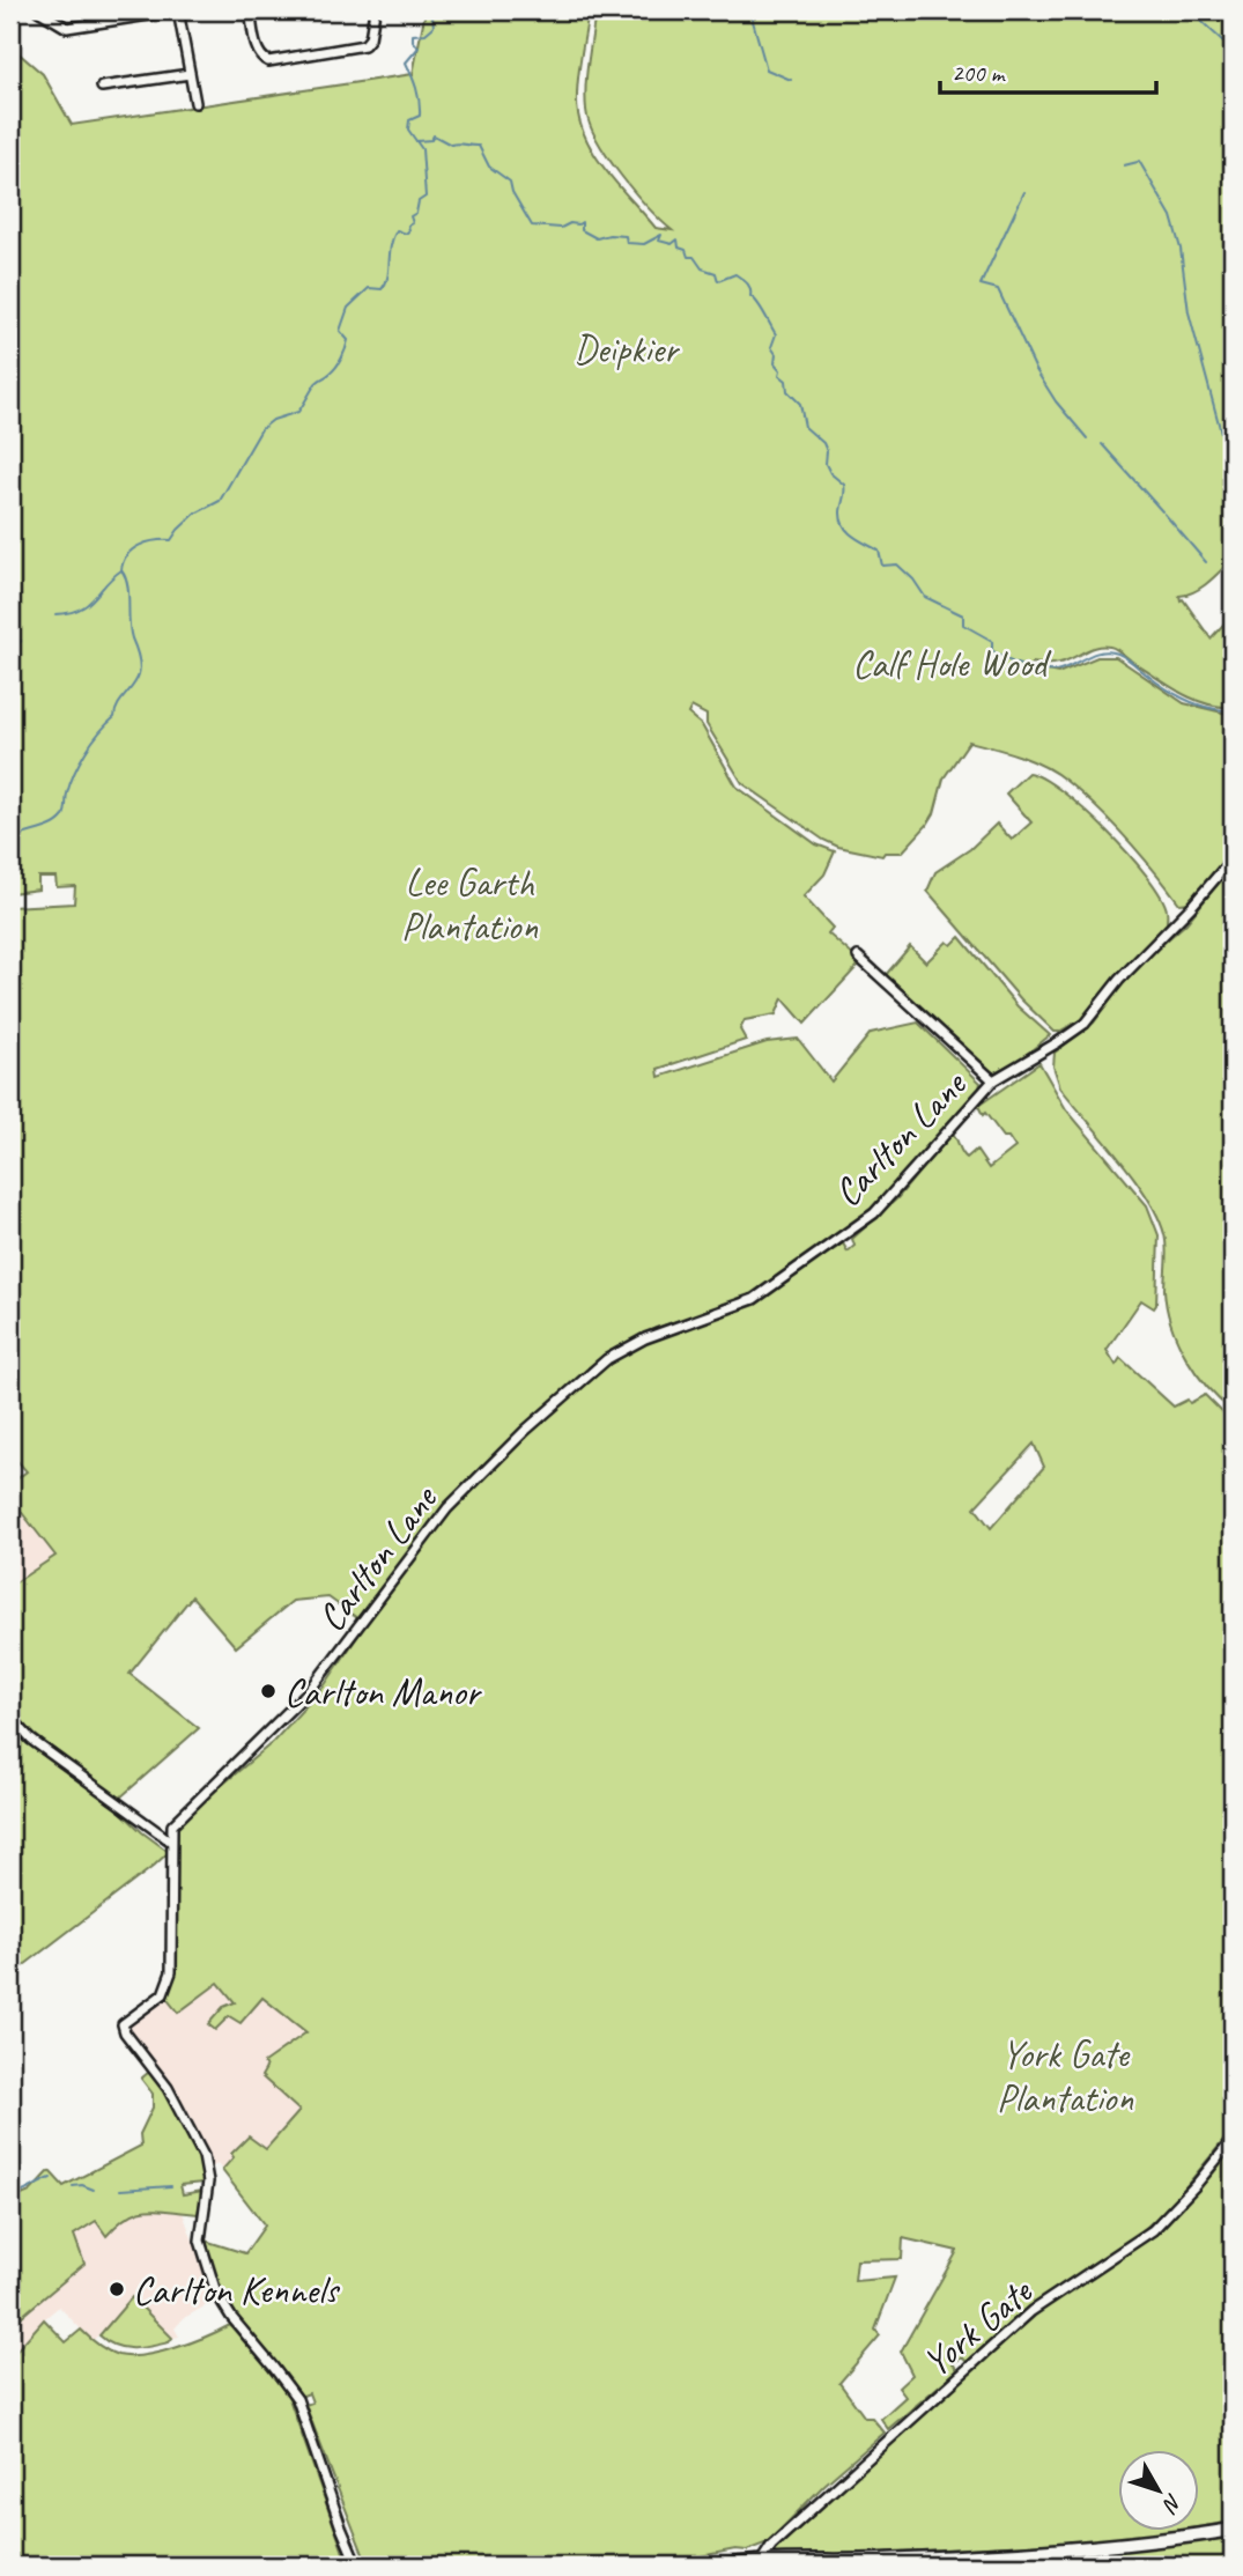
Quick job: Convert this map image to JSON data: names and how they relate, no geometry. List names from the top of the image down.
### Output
{
  "streets": {
    "street": ["Carlton Lane", "York Gate"]
  },
  "parks": [
    "Deipkier",
    "Calf Hole Wood",
    "Lee Garth Plantation",
    "York Gate Plantation"
  ],
  "places": ["Carlton Manor", "Carlton Kennels"],
  "scale_bar": "200 m",
  "north": "bottom right"
}
